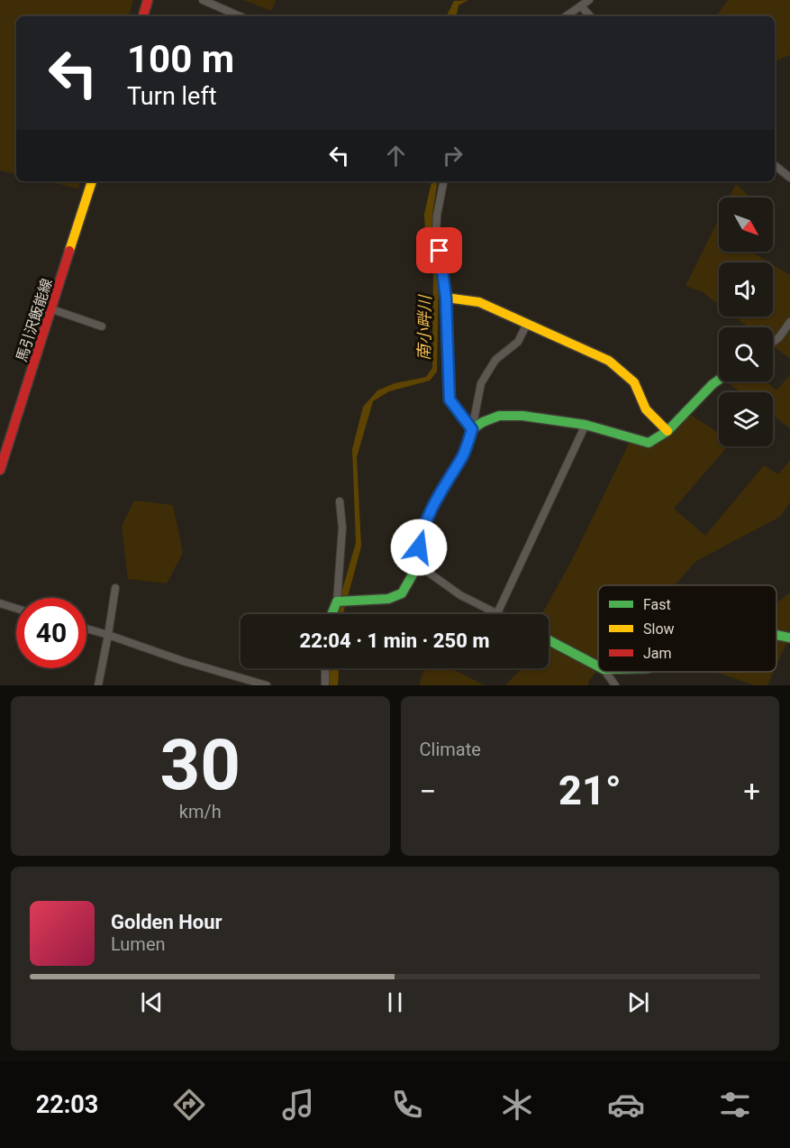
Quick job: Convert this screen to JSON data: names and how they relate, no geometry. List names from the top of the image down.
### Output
{
  "streets": {
    "street": ["馬引沢飯能線"]
  },
  "water": ["南小畔川"],
  "legend": ["Fast", "Slow", "Jam"],
  "north": "bottom right",
  "page": {
    "turn": ["100 m", "Turn left"],
    "limit": "40",
    "trip": "22:04 · 1 min · 250 m",
    "tile": [
      ["30", "km/h"],
      "Climate"
    ],
    "heat": ["−", "21°", "+"],
    "song": ["Golden Hour", "Lumen"],
    "tabs": "22:03"
  }
}
